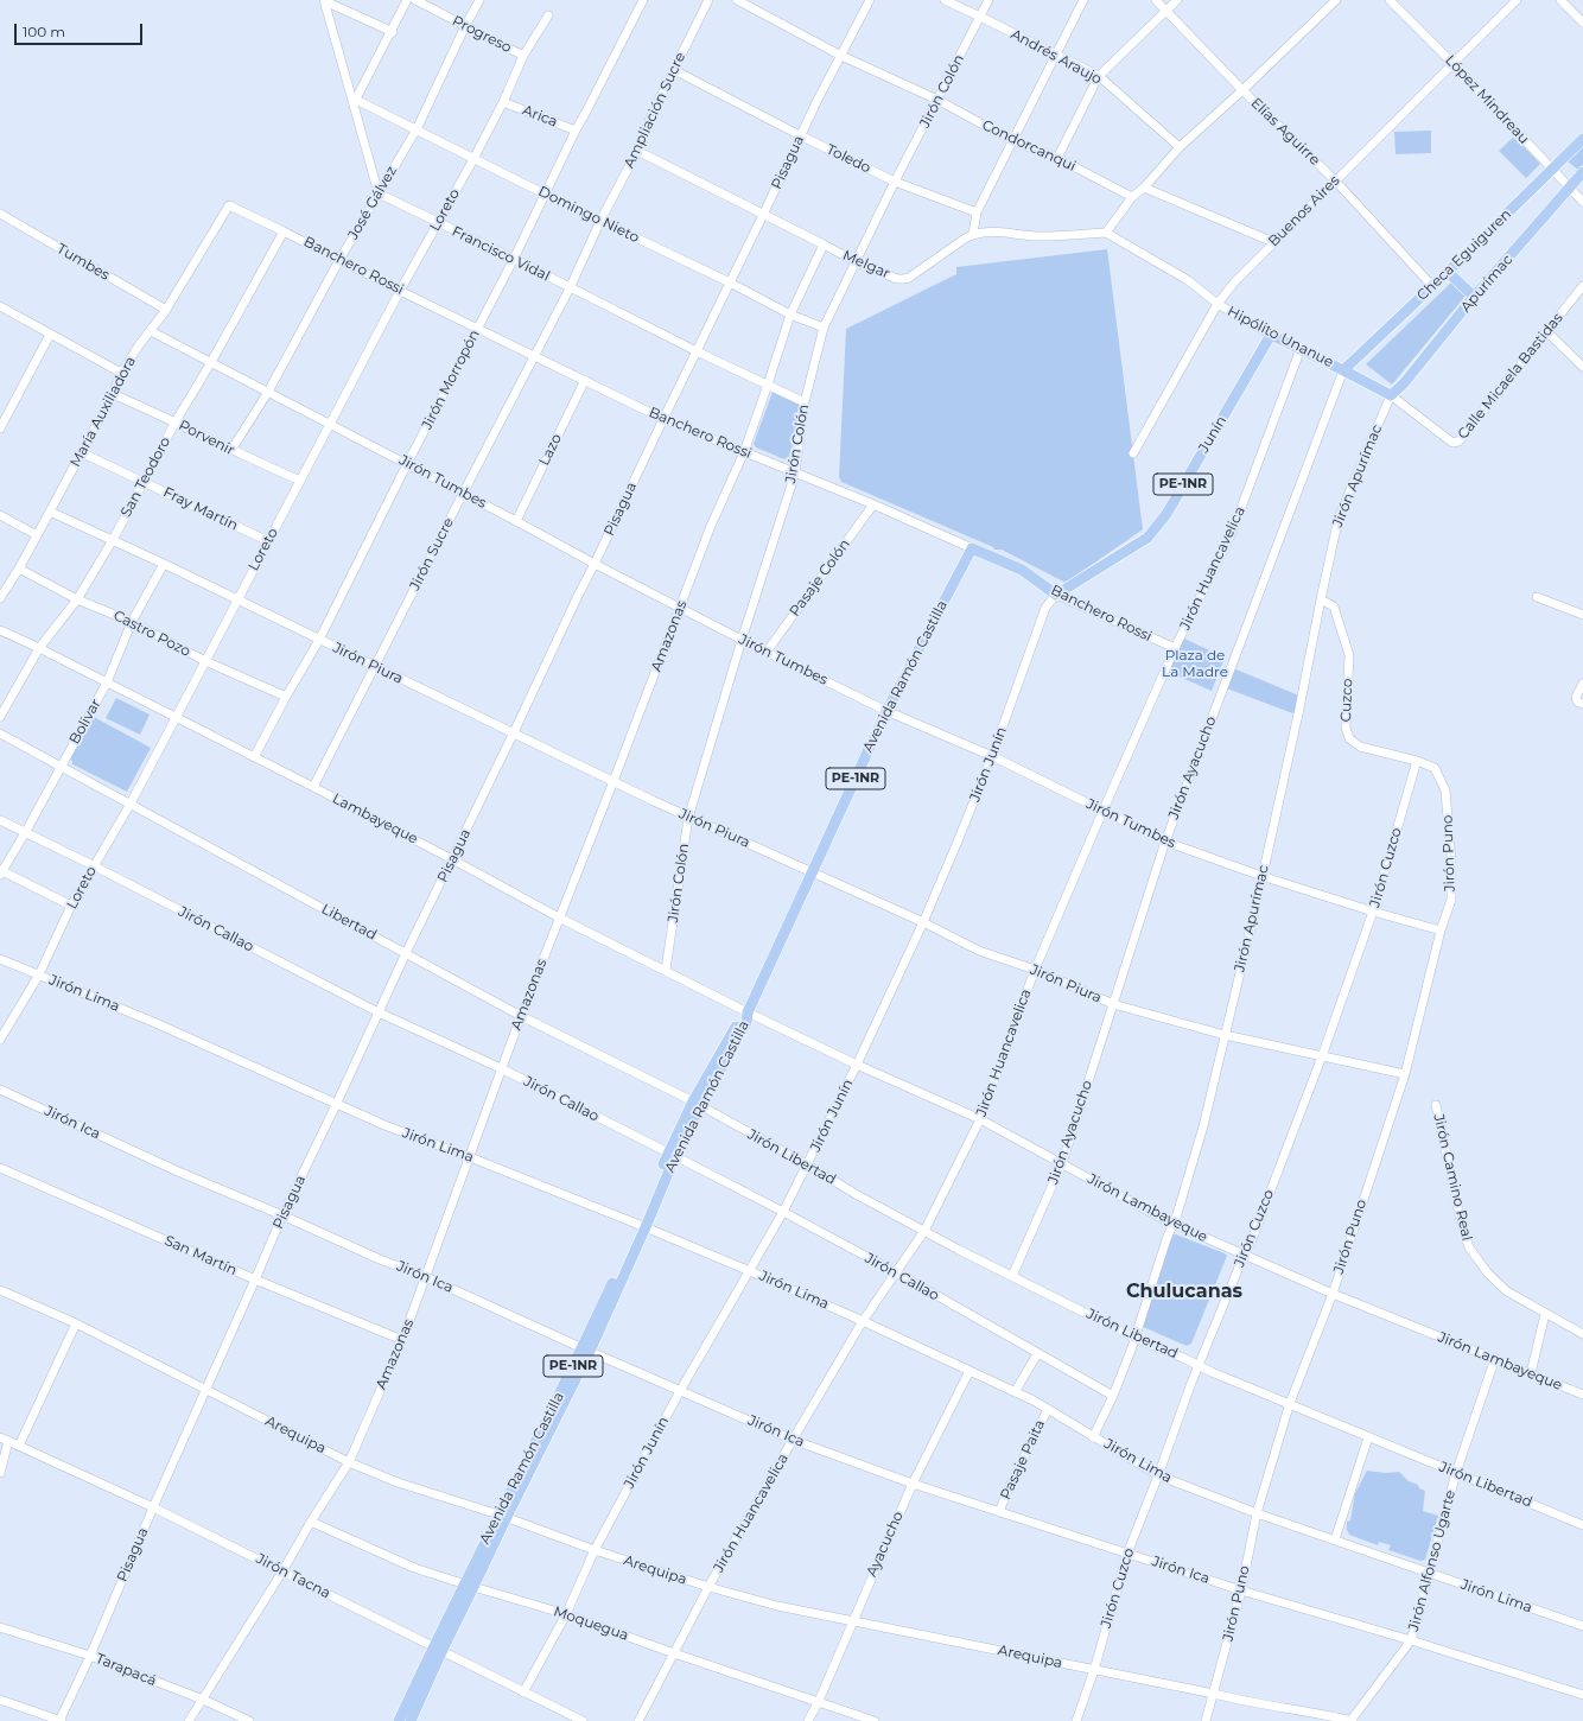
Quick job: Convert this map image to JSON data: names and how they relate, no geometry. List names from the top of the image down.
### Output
{
  "streets": {
    "main road": [
      "Checa Eguiguren",
      "Banchero Rossi",
      "Apurímac",
      "Hipólito Unanue",
      "Junín",
      "PE-1NR",
      "Avenida Ramón Castilla"
    ],
    "street": [
      "Progreso",
      "Andrés Araujo",
      "Jirón Colón",
      "López Mindreau",
      "Ampliación Sucre",
      "Arica",
      "Elías Aguirre",
      "Condorcanqui",
      "Toledo",
      "Pisagua",
      "José Gálvez",
      "Loreto",
      "Buenos Aires",
      "Domingo Nieto",
      "Francisco Vidal",
      "Tumbes",
      "Melgar",
      "Calle Micaela Bastidas",
      "Jirón Morropón",
      "María Auxiliadora",
      "Porvenir",
      "Lazo",
      "Jirón Apurímac",
      "San Teodoro",
      "Jirón Tumbes",
      "Fray Martín",
      "Jirón Sucre",
      "Jirón Huancavelica",
      "Pasaje Colón",
      "Castro Pozo",
      "Amazonas",
      "Jirón Piura",
      "Cuzco",
      "Bolivar",
      "Jirón Junín",
      "Jirón Ayacucho",
      "Lambayeque",
      "Jirón Puno",
      "Jirón Cuzco",
      "Libertad",
      "Jirón Callao",
      "Jirón Lima",
      "Jirón Ica",
      "Jirón Libertad",
      "Jirón Camino Real",
      "Jirón Lambayeque",
      "San Martín",
      "Arequipa",
      "Pasaje Paita",
      "Ayacucho",
      "Jirón Alfonso Ugarte",
      "Jirón Tacna",
      "Moquegua",
      "Tarapacá"
    ]
  },
  "crossings": [
    ["Progreso", "José Gálvez"],
    ["Progreso", "Loreto"],
    ["Andrés Araujo", "Jirón Colón"],
    ["Jirón Colón", "Condorcanqui"],
    ["Jirón Colón", "Toledo"],
    ["Jirón Colón", "Domingo Nieto"],
    ["Jirón Colón", "Francisco Vidal"],
    ["Jirón Colón", "Melgar"],
    ["Jirón Colón", "Banchero Rossi"],
    ["Jirón Colón", "Jirón Tumbes"],
    ["Jirón Colón", "Jirón Piura"],
    ["Jirón Colón", "Lambayeque"],
    ["López Mindreau", "Buenos Aires"],
    ["López Mindreau", "Checa Eguiguren"],
    ["López Mindreau", "Apurímac"],
    ["Ampliación Sucre", "Toledo"],
    ["Ampliación Sucre", "Domingo Nieto"],
    ["Ampliación Sucre", "Melgar"],
    ["Ampliación Sucre", "Jirón Sucre"],
    ["Arica", "Loreto"],
    ["Arica", "Jirón Morropón"],
    ["Elías Aguirre", "Buenos Aires"],
    ["Elías Aguirre", "Checa Eguiguren"],
    ["Condorcanqui", "Pisagua"],
    ["Toledo", "Pisagua"],
    ["Pisagua", "Domingo Nieto"],
    ["Pisagua", "Francisco Vidal"],
    ["Pisagua", "Melgar"],
    ["Pisagua", "Banchero Rossi"],
    ["Pisagua", "Jirón Tumbes"],
    ["Pisagua", "Jirón Piura"],
    ["Pisagua", "Lambayeque"],
    ["Pisagua", "Libertad"],
    ["Pisagua", "Jirón Callao"],
    ["Pisagua", "Jirón Lima"],
    ["Pisagua", "Jirón Ica"],
    ["Pisagua", "San Martín"],
    ["Pisagua", "Arequipa"],
    ["Pisagua", "Jirón Tacna"],
    ["Pisagua", "Tarapacá"],
    ["José Gálvez", "Domingo Nieto"],
    ["José Gálvez", "Francisco Vidal"],
    ["José Gálvez", "Banchero Rossi"],
    ["José Gálvez", "Porvenir"],
    ["José Gálvez", "Jirón Tumbes"],
    ["Loreto", "Domingo Nieto"],
    ["Loreto", "Francisco Vidal"],
    ["Loreto", "Banchero Rossi"],
    ["Loreto", "Porvenir"],
    ["Loreto", "Jirón Tumbes"],
    ["Loreto", "Fray Martín"],
    ["Loreto", "Castro Pozo"],
    ["Loreto", "Jirón Piura"],
    ["Loreto", "Lambayeque"],
    ["Loreto", "Libertad"],
    ["Loreto", "Jirón Callao"],
    ["Loreto", "Jirón Lima"],
    ["Buenos Aires", "Hipólito Unanue"],
    ["Domingo Nieto", "Jirón Morropón"],
    ["Domingo Nieto", "Jirón Sucre"],
    ["Domingo Nieto", "Amazonas"],
    ["Francisco Vidal", "Jirón Morropón"],
    ["Francisco Vidal", "Jirón Sucre"],
    ["Francisco Vidal", "Amazonas"],
    ["Checa Eguiguren", "Hipólito Unanue"],
    ["Checa Eguiguren", "Jirón Ayacucho"],
    ["Tumbes", "María Auxiliadora"],
    ["Melgar", "Hipólito Unanue"],
    ["Melgar", "Amazonas"],
    ["Banchero Rossi", "Jirón Morropón"],
    ["Banchero Rossi", "María Auxiliadora"],
    ["Banchero Rossi", "Junín"],
    ["Banchero Rossi", "Lazo"],
    ["Banchero Rossi", "San Teodoro"],
    ["Banchero Rossi", "Jirón Sucre"],
    ["Banchero Rossi", "Jirón Huancavelica"],
    ["Banchero Rossi", "Pasaje Colón"],
    ["Banchero Rossi", "Amazonas"],
    ["Banchero Rossi", "Avenida Ramón Castilla"],
    ["Banchero Rossi", "Jirón Junín"],
    ["Apurímac", "Hipólito Unanue"],
    ["Apurímac", "Jirón Apurímac"],
    ["Hipólito Unanue", "Calle Micaela Bastidas"],
    ["Hipólito Unanue", "Junín"],
    ["Hipólito Unanue", "Jirón Apurímac"],
    ["Hipólito Unanue", "Jirón Huancavelica"],
    ["Hipólito Unanue", "Jirón Ayacucho"],
    ["Jirón Morropón", "Jirón Tumbes"],
    ["Jirón Morropón", "Castro Pozo"],
    ["Jirón Morropón", "Jirón Piura"],
    ["Jirón Morropón", "Lambayeque"],
    ["María Auxiliadora", "Porvenir"],
    ["María Auxiliadora", "Jirón Tumbes"],
    ["María Auxiliadora", "Fray Martín"],
    ["María Auxiliadora", "Castro Pozo"],
    ["María Auxiliadora", "Jirón Piura"],
    ["Junín", "Jirón Junín"],
    ["Porvenir", "San Teodoro"],
    ["Lazo", "Jirón Tumbes"],
    ["Jirón Apurímac", "Jirón Tumbes"],
    ["Jirón Apurímac", "Jirón Piura"],
    ["Jirón Apurímac", "Cuzco"],
    ["Jirón Apurímac", "Jirón Callao"],
    ["Jirón Apurímac", "Jirón Lima"],
    ["Jirón Apurímac", "Jirón Libertad"],
    ["Jirón Apurímac", "Jirón Lambayeque"],
    ["San Teodoro", "Jirón Tumbes"],
    ["San Teodoro", "Fray Martín"],
    ["San Teodoro", "Castro Pozo"],
    ["San Teodoro", "Jirón Piura"],
    ["San Teodoro", "Lambayeque"],
    ["Jirón Tumbes", "Jirón Sucre"],
    ["Jirón Tumbes", "Jirón Huancavelica"],
    ["Jirón Tumbes", "Pasaje Colón"],
    ["Jirón Tumbes", "Amazonas"],
    ["Jirón Tumbes", "Avenida Ramón Castilla"],
    ["Jirón Tumbes", "Jirón Junín"],
    ["Jirón Tumbes", "Jirón Ayacucho"],
    ["Jirón Tumbes", "Jirón Puno"],
    ["Jirón Tumbes", "Jirón Cuzco"],
    ["Jirón Sucre", "Jirón Piura"],
    ["Jirón Sucre", "Lambayeque"],
    ["Jirón Huancavelica", "Jirón Piura"],
    ["Jirón Huancavelica", "Jirón Callao"],
    ["Jirón Huancavelica", "Jirón Lima"],
    ["Jirón Huancavelica", "Jirón Ica"],
    ["Jirón Huancavelica", "Jirón Libertad"],
    ["Jirón Huancavelica", "Jirón Lambayeque"],
    ["Jirón Huancavelica", "Arequipa"],
    ["Jirón Huancavelica", "Moquegua"],
    ["Castro Pozo", "Bolivar"],
    ["Amazonas", "Jirón Piura"],
    ["Amazonas", "Lambayeque"],
    ["Amazonas", "Libertad"],
    ["Amazonas", "Jirón Callao"],
    ["Amazonas", "Jirón Lima"],
    ["Amazonas", "Jirón Ica"],
    ["Amazonas", "San Martín"],
    ["Amazonas", "Arequipa"],
    ["Amazonas", "Jirón Tacna"],
    ["Amazonas", "Moquegua"],
    ["Amazonas", "Tarapacá"],
    ["Jirón Piura", "Avenida Ramón Castilla"],
    ["Jirón Piura", "Bolivar"],
    ["Jirón Piura", "Jirón Junín"],
    ["Jirón Piura", "Jirón Ayacucho"],
    ["Jirón Piura", "Jirón Puno"],
    ["Jirón Piura", "Jirón Cuzco"],
    ["Avenida Ramón Castilla", "Lambayeque"],
    ["Avenida Ramón Castilla", "Libertad"],
    ["Avenida Ramón Castilla", "Jirón Callao"],
    ["Avenida Ramón Castilla", "Jirón Lima"],
    ["Avenida Ramón Castilla", "Jirón Ica"],
    ["Avenida Ramón Castilla", "Jirón Libertad"],
    ["Avenida Ramón Castilla", "Jirón Lambayeque"],
    ["Avenida Ramón Castilla", "Arequipa"],
    ["Avenida Ramón Castilla", "Jirón Tacna"],
    ["Avenida Ramón Castilla", "Moquegua"],
    ["Cuzco", "Jirón Puno"],
    ["Cuzco", "Jirón Cuzco"],
    ["Bolivar", "Lambayeque"],
    ["Bolivar", "Libertad"],
    ["Bolivar", "Jirón Callao"],
    ["Jirón Junín", "Jirón Callao"],
    ["Jirón Junín", "Jirón Lima"],
    ["Jirón Junín", "Jirón Ica"],
    ["Jirón Junín", "Jirón Libertad"],
    ["Jirón Junín", "Jirón Lambayeque"],
    ["Jirón Junín", "Arequipa"],
    ["Jirón Junín", "Jirón Tacna"],
    ["Jirón Junín", "Moquegua"],
    ["Jirón Ayacucho", "Jirón Libertad"],
    ["Jirón Ayacucho", "Jirón Lambayeque"],
    ["Lambayeque", "Jirón Lambayeque"],
    ["Jirón Puno", "Jirón Cuzco"],
    ["Jirón Puno", "Jirón Lima"],
    ["Jirón Puno", "Jirón Ica"],
    ["Jirón Puno", "Jirón Libertad"],
    ["Jirón Puno", "Jirón Lambayeque"],
    ["Jirón Puno", "Arequipa"],
    ["Jirón Cuzco", "Jirón Lima"],
    ["Jirón Cuzco", "Jirón Ica"],
    ["Jirón Cuzco", "Jirón Libertad"],
    ["Jirón Cuzco", "Jirón Lambayeque"],
    ["Jirón Cuzco", "Arequipa"],
    ["Libertad", "Jirón Libertad"],
    ["Jirón Lima", "Pasaje Paita"],
    ["Jirón Lima", "Ayacucho"],
    ["Jirón Lima", "Jirón Alfonso Ugarte"],
    ["Jirón Ica", "Pasaje Paita"],
    ["Jirón Ica", "Ayacucho"],
    ["Jirón Ica", "Jirón Alfonso Ugarte"],
    ["Jirón Libertad", "Jirón Alfonso Ugarte"],
    ["Jirón Lambayeque", "Jirón Alfonso Ugarte"],
    ["Arequipa", "Ayacucho"],
    ["Arequipa", "Jirón Alfonso Ugarte"],
    ["Ayacucho", "Moquegua"]
  ],
  "districts": ["Chulucanas"],
  "parks": ["Plaza de La Madre"],
  "scale_bar": "100 m"
}
